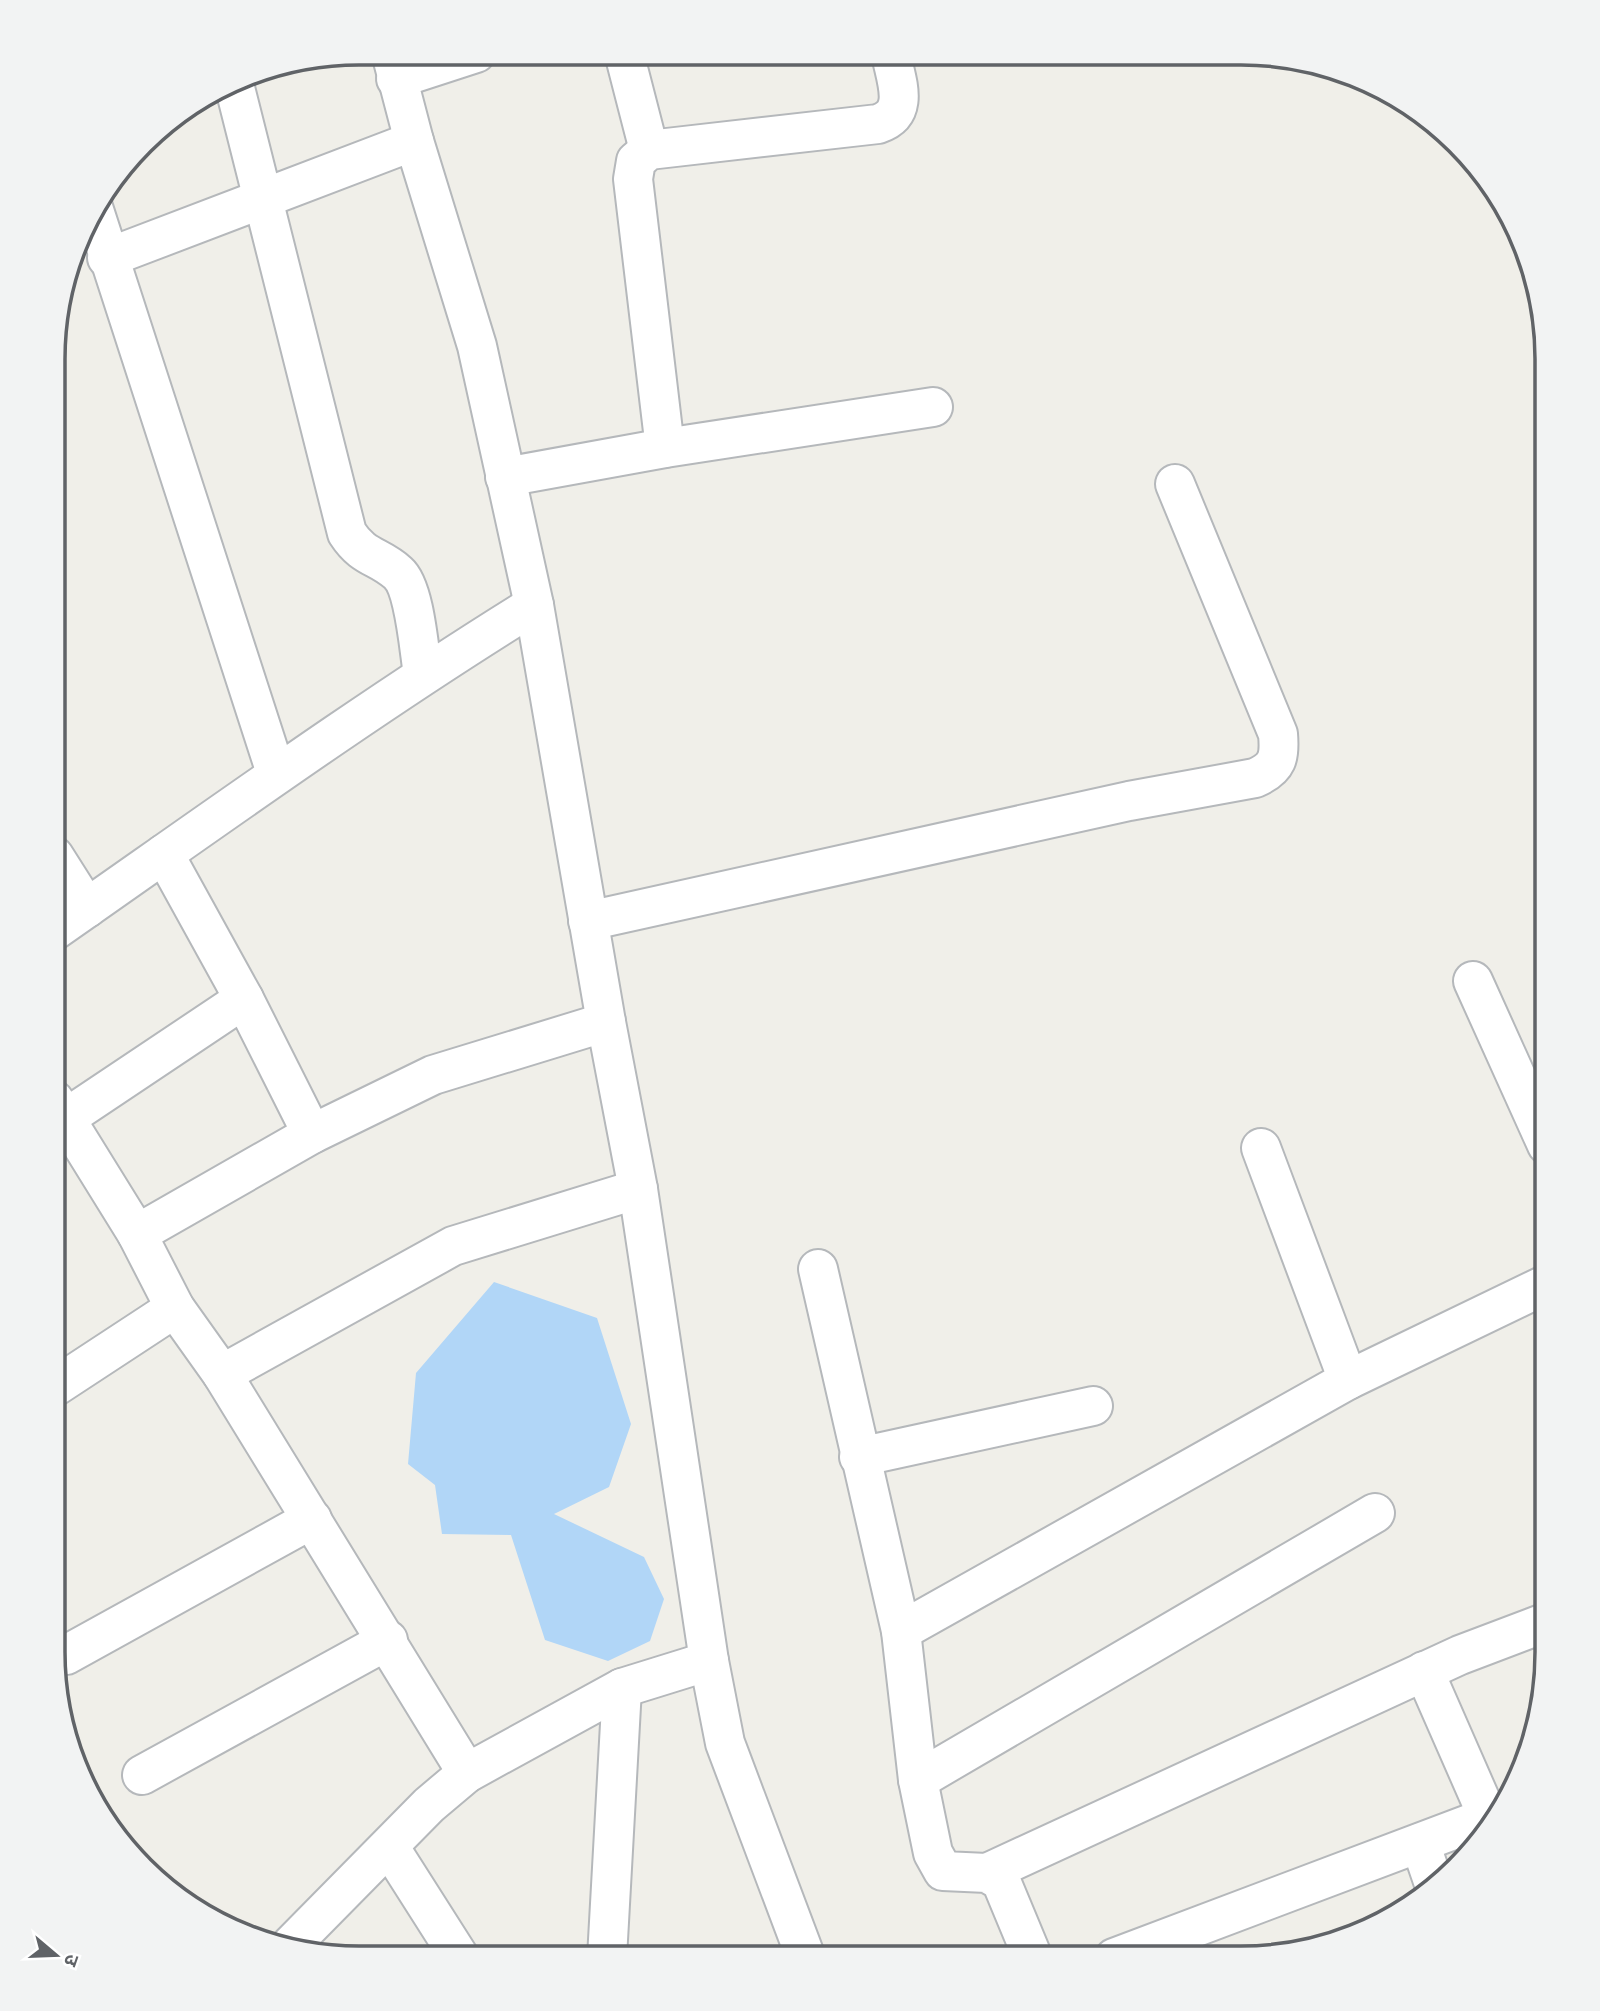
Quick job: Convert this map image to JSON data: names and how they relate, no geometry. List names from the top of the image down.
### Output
{
  "north": "right"
}
